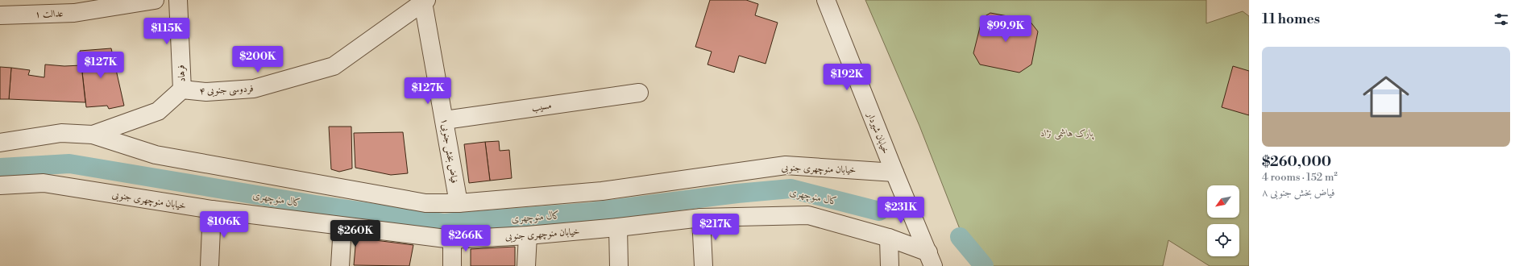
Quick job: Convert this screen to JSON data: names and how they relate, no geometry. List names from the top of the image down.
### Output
{
  "streets": {
    "street": [
      "عدالت ۱",
      "فرهاد",
      "فردوسی جنوبی ۴",
      "مسیب",
      "خیابان شیردار",
      "فیاض بخش جنوبی۱",
      "خیابان منوچهری جنوبی"
    ]
  },
  "crossings": [
    ["فرهاد", "فردوسی جنوبی ۴"],
    ["فردوسی جنوبی ۴", "فیاض بخش جنوبی۱"],
    ["مسیب", "فیاض بخش جنوبی۱"],
    ["خیابان شیردار", "خیابان منوچهری جنوبی"],
    ["فیاض بخش جنوبی۱", "خیابان منوچهری جنوبی"]
  ],
  "water": ["کال منوچهری"],
  "parks": ["پارک هاشمی نژاد"],
  "north": "bottom left",
  "page": {
    "heading": "11 homes",
    "price": [
      "$99.9K",
      "$115K",
      "$200K",
      "$127K",
      "$192K",
      "$127K",
      "$231K",
      "$106K",
      "$217K",
      "$260K",
      "$266K"
    ],
    "list": [
      {
        "name": "$260,000",
        "note": "4 rooms · 152 m² · فیاض بخش جنوبی ۸"
      }
    ]
  }
}
